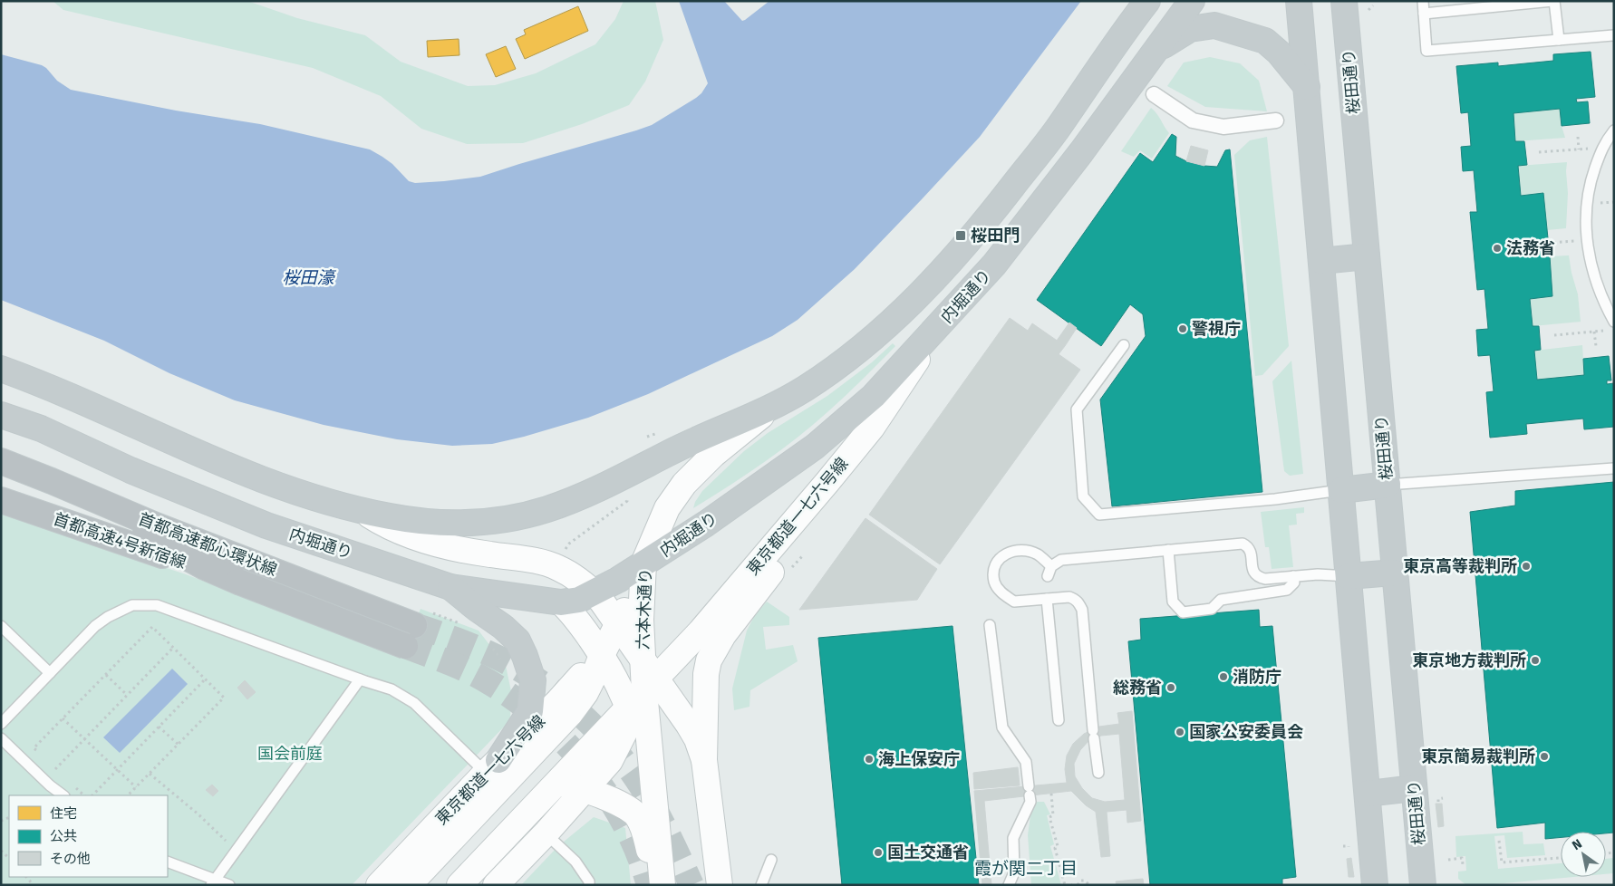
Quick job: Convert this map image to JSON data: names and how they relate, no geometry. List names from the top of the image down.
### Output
{
  "streets": {
    "highway": [
      "桜田通り",
      "内堀通り",
      "首都高速4号新宿線",
      "首都高速都心環状線"
    ],
    "main road": ["東京都道一七六号線", "六本木通り"]
  },
  "crossings": [
    ["内堀通り", "東京都道一七六号線"],
    ["内堀通り", "六本木通り"],
    ["東京都道一七六号線", "六本木通り"],
    ["首都高速4号新宿線", "首都高速都心環状線"]
  ],
  "districts": ["霞が関二丁目"],
  "water": ["桜田濠"],
  "parks": ["国会前庭"],
  "places": {
    "transit": ["桜田門"],
    "other": [
      "法務省",
      "警視庁",
      "東京高等裁判所",
      "東京地方裁判所",
      "消防庁",
      "総務省",
      "国家公安委員会",
      "東京簡易裁判所",
      "海上保安庁",
      "国土交通省"
    ]
  },
  "legend": ["住宅", "公共", "その他"],
  "north": "top left"
}
